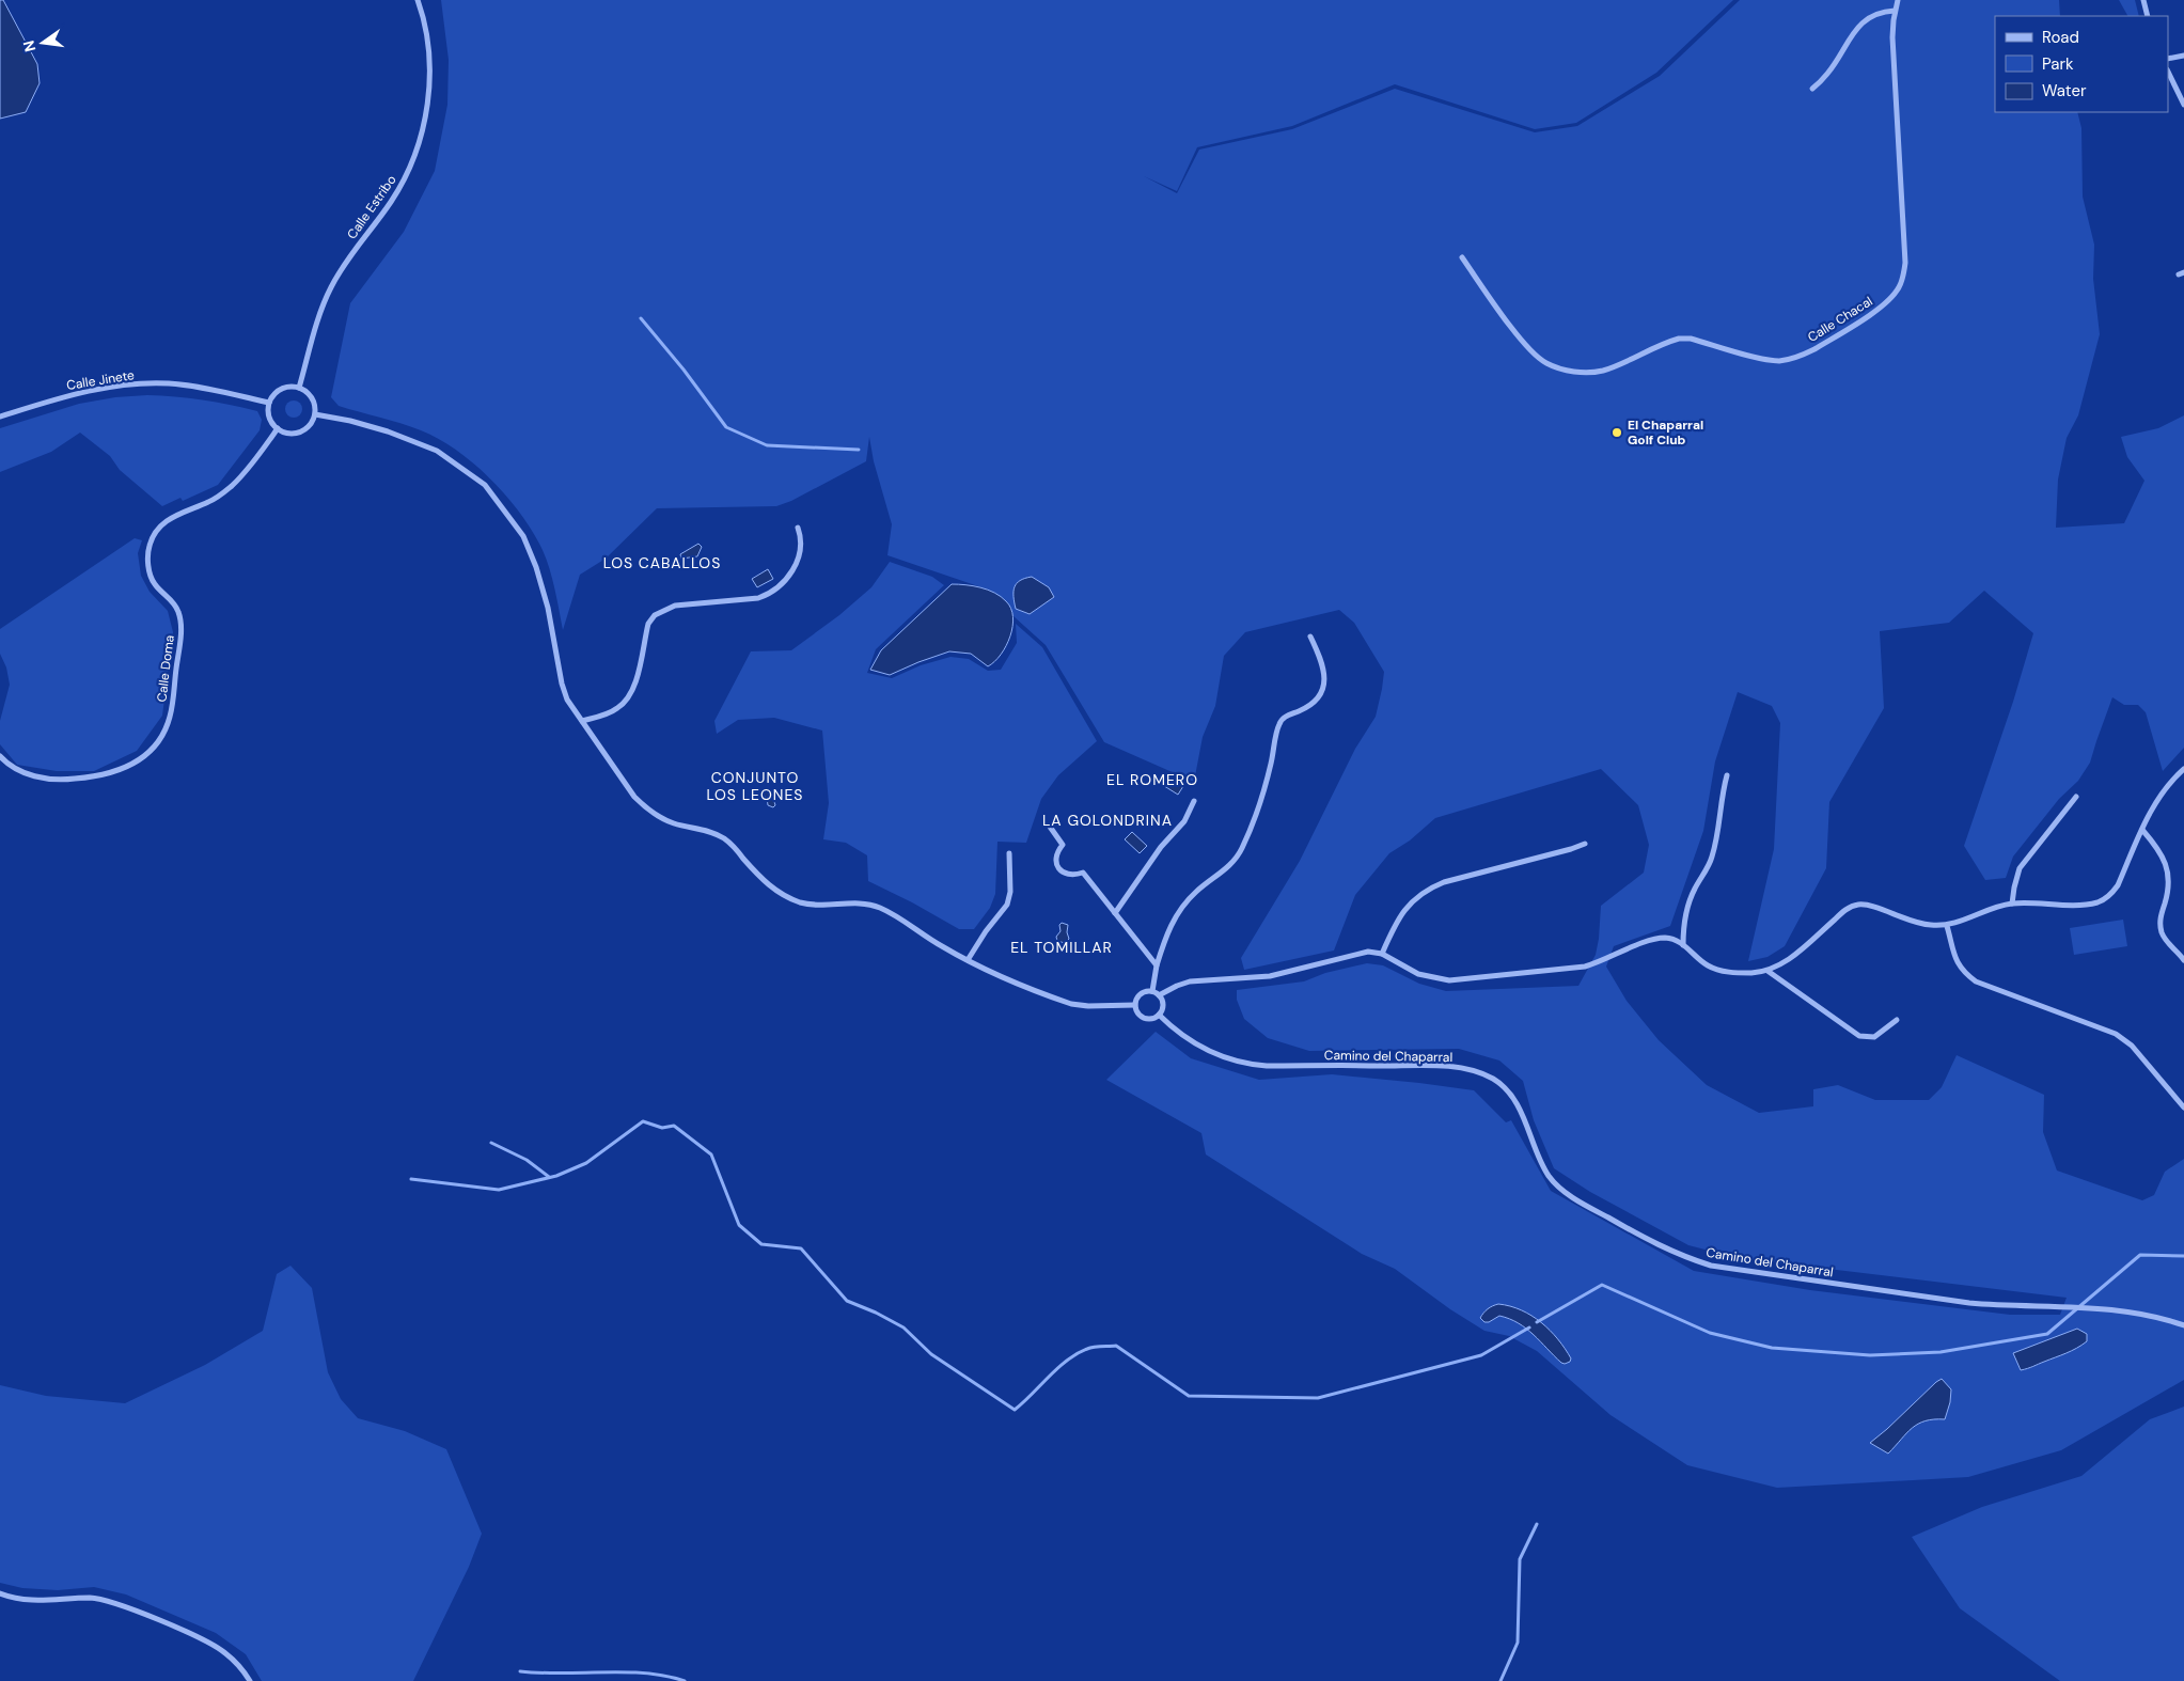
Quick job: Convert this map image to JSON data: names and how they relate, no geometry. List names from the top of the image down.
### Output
{
  "streets": {
    "street": [
      "Calle Estribo",
      "Calle Chacal",
      "Calle Jinete",
      "Calle Doma",
      "Camino del Chaparral"
    ]
  },
  "crossings": [
    ["Calle Estribo", "Calle Jinete"],
    ["Calle Estribo", "Calle Doma"],
    ["Calle Jinete", "Calle Doma"]
  ],
  "districts": [
    "LOS CABALLOS",
    "CONJUNTO LOS LEONES",
    "EL ROMERO",
    "LA GOLONDRINA",
    "EL TOMILLAR"
  ],
  "places": ["El Chaparral Golf Club"],
  "legend": ["Road", "Park", "Water"],
  "north": "left"
}
